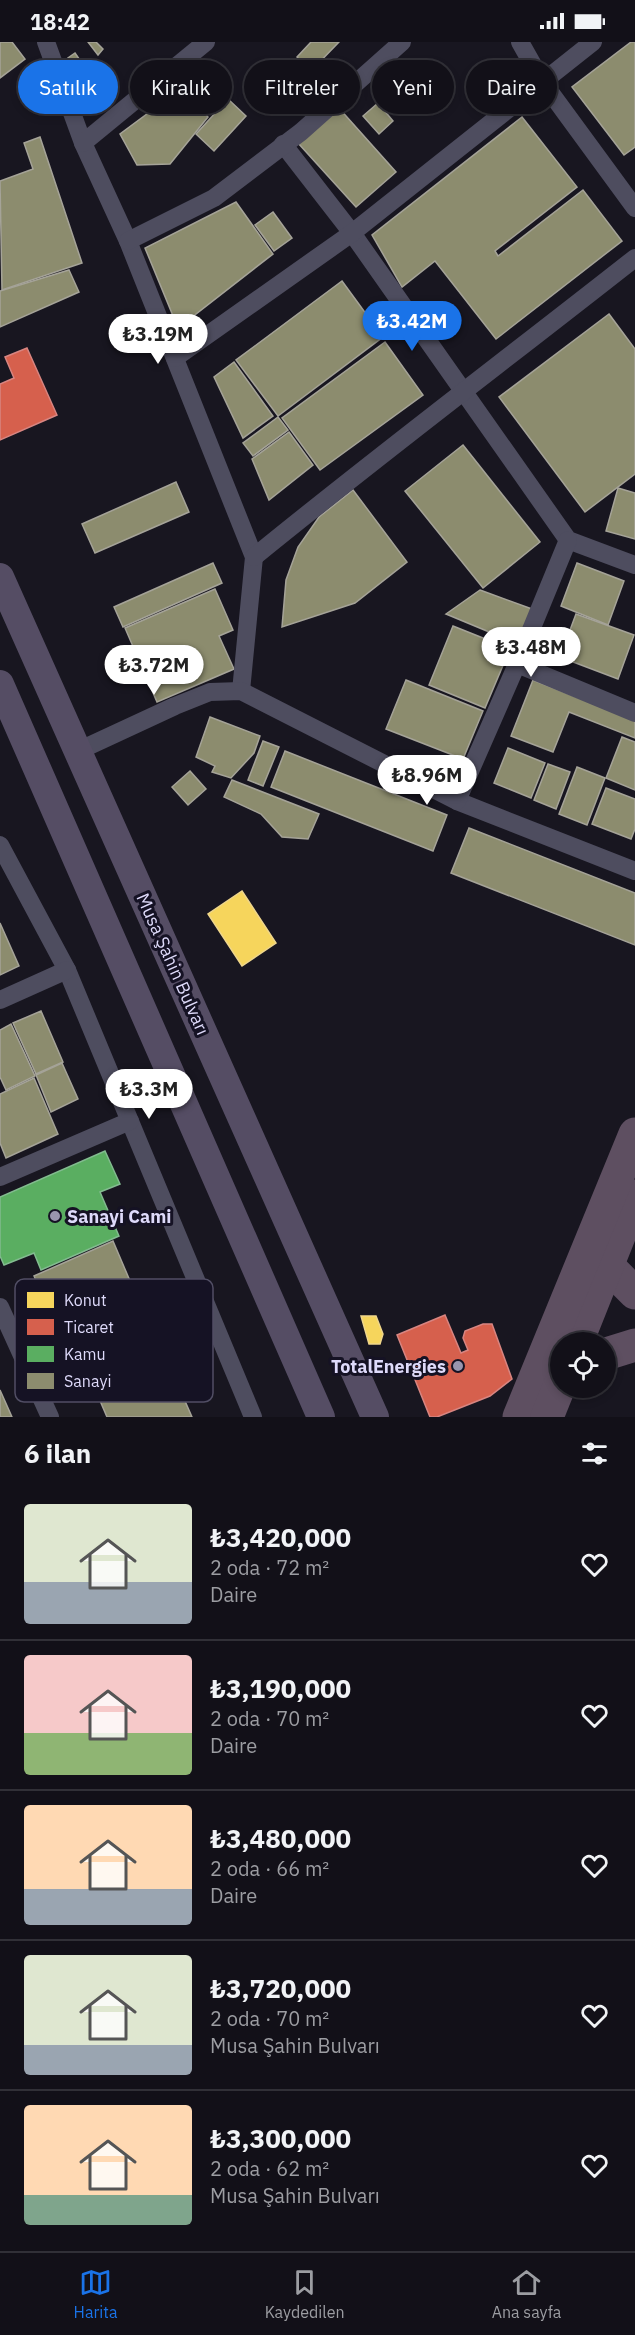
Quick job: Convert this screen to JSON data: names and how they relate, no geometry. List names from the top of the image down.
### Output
{
  "streets": {
    "main road": ["Musa Şahin Bulvarı"]
  },
  "places": ["Sanayi Cami", "TotalEnergies"],
  "legend": [
    "Konut",
    "Ticaret",
    "Kamu",
    "Sanayi"
  ],
  "page": {
    "status": "18:42",
    "chip": [
      "Satılık",
      "Kiralık",
      "Filtreler",
      "Yeni",
      "Daire"
    ],
    "price": [
      "₺3.42M",
      "₺3.19M",
      "₺3.48M",
      "₺3.72M",
      "₺8.96M",
      "₺3.3M"
    ],
    "heading": "6 ilan",
    "list": [
      {
        "name": "₺3,420,000",
        "note": "2 oda · 72 m² · Daire"
      },
      {
        "name": "₺3,190,000",
        "note": "2 oda · 70 m² · Daire"
      },
      {
        "name": "₺3,480,000",
        "note": "2 oda · 66 m² · Daire"
      },
      {
        "name": "₺3,720,000",
        "note": "2 oda · 70 m² · Musa Şahin Bulvarı"
      },
      {
        "name": "₺3,300,000",
        "note": "2 oda · 62 m² · Musa Şahin Bulvarı"
      }
    ],
    "tabs": ["Harita", "Kaydedilen", "Ana sayfa"]
  }
}
